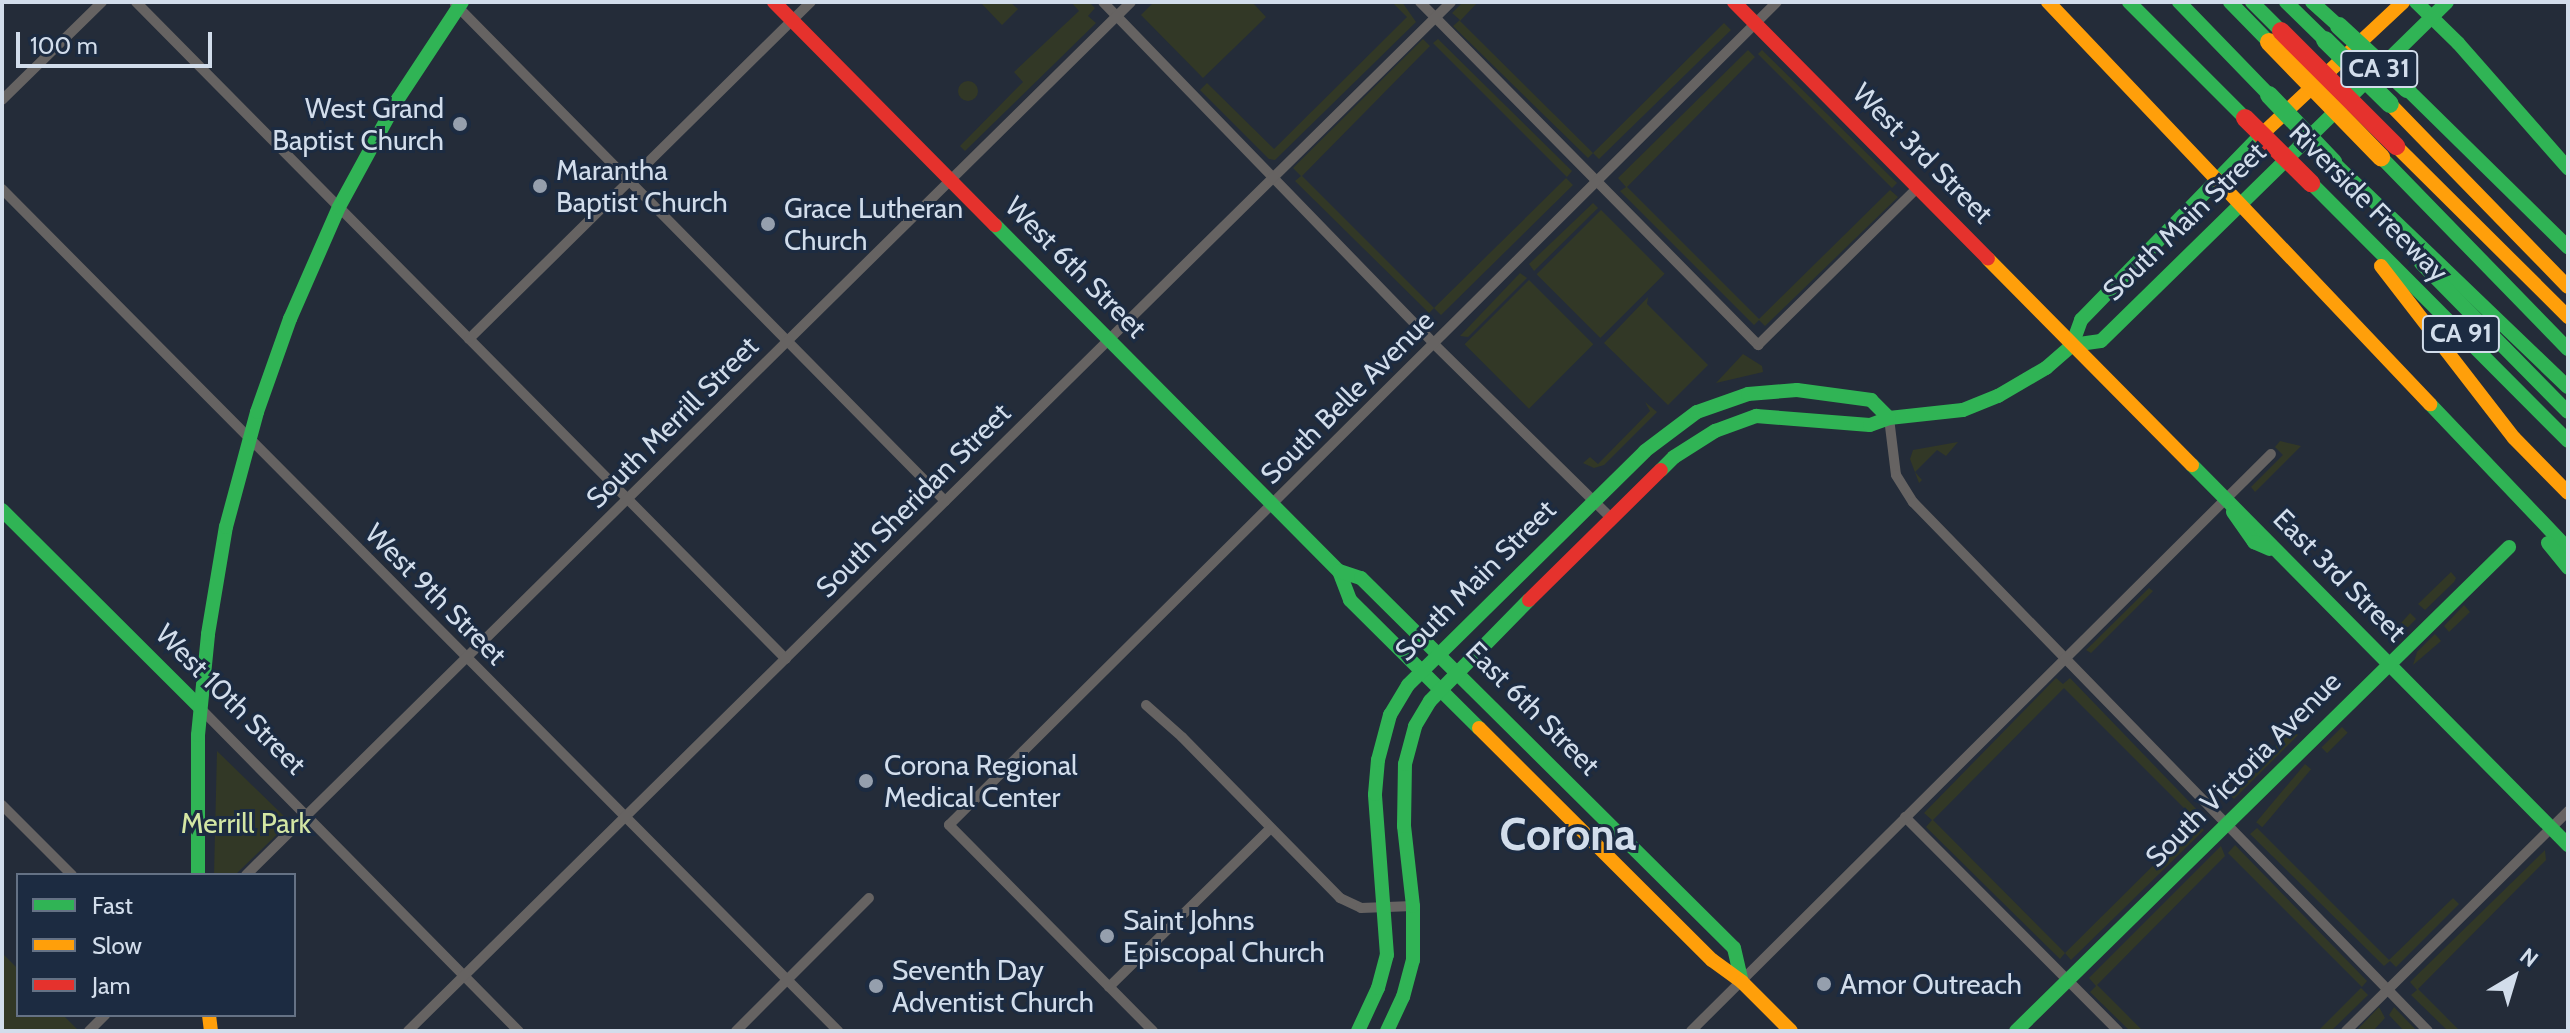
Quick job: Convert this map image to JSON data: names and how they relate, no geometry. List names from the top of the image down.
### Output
{
  "streets": {
    "main road": [
      "CA 31",
      "West 3rd Street",
      "Riverside Freeway",
      "South Main Street",
      "West 6th Street",
      "CA 91",
      "East 3rd Street",
      "West 10th Street",
      "East 6th Street",
      "South Victoria Avenue"
    ],
    "street": [
      "South Belle Avenue",
      "South Merrill Street",
      "South Sheridan Street",
      "West 9th Street"
    ]
  },
  "crossings": [
    ["West 3rd Street", "South Main Street"],
    ["West 3rd Street", "South Belle Avenue"],
    ["South Main Street", "West 6th Street"],
    ["South Main Street", "East 6th Street"],
    ["West 6th Street", "South Belle Avenue"],
    ["West 6th Street", "South Merrill Street"],
    ["West 6th Street", "South Sheridan Street"],
    ["West 6th Street", "East 6th Street"],
    ["South Merrill Street", "West 9th Street"],
    ["South Merrill Street", "West 10th Street"],
    ["South Sheridan Street", "West 9th Street"],
    ["South Sheridan Street", "West 10th Street"],
    ["East 3rd Street", "South Victoria Avenue"]
  ],
  "districts": ["Corona"],
  "parks": ["Merrill Park"],
  "places": [
    "West Grand Baptist Church",
    "Marantha Baptist Church",
    "Grace Lutheran Church",
    "Corona Regional Medical Center",
    "Saint Johns Episcopal Church",
    "Amor Outreach",
    "Seventh Day Adventist Church"
  ],
  "legend": ["Fast", "Slow", "Jam"],
  "scale_bar": "100 m",
  "north": "top right"
}
